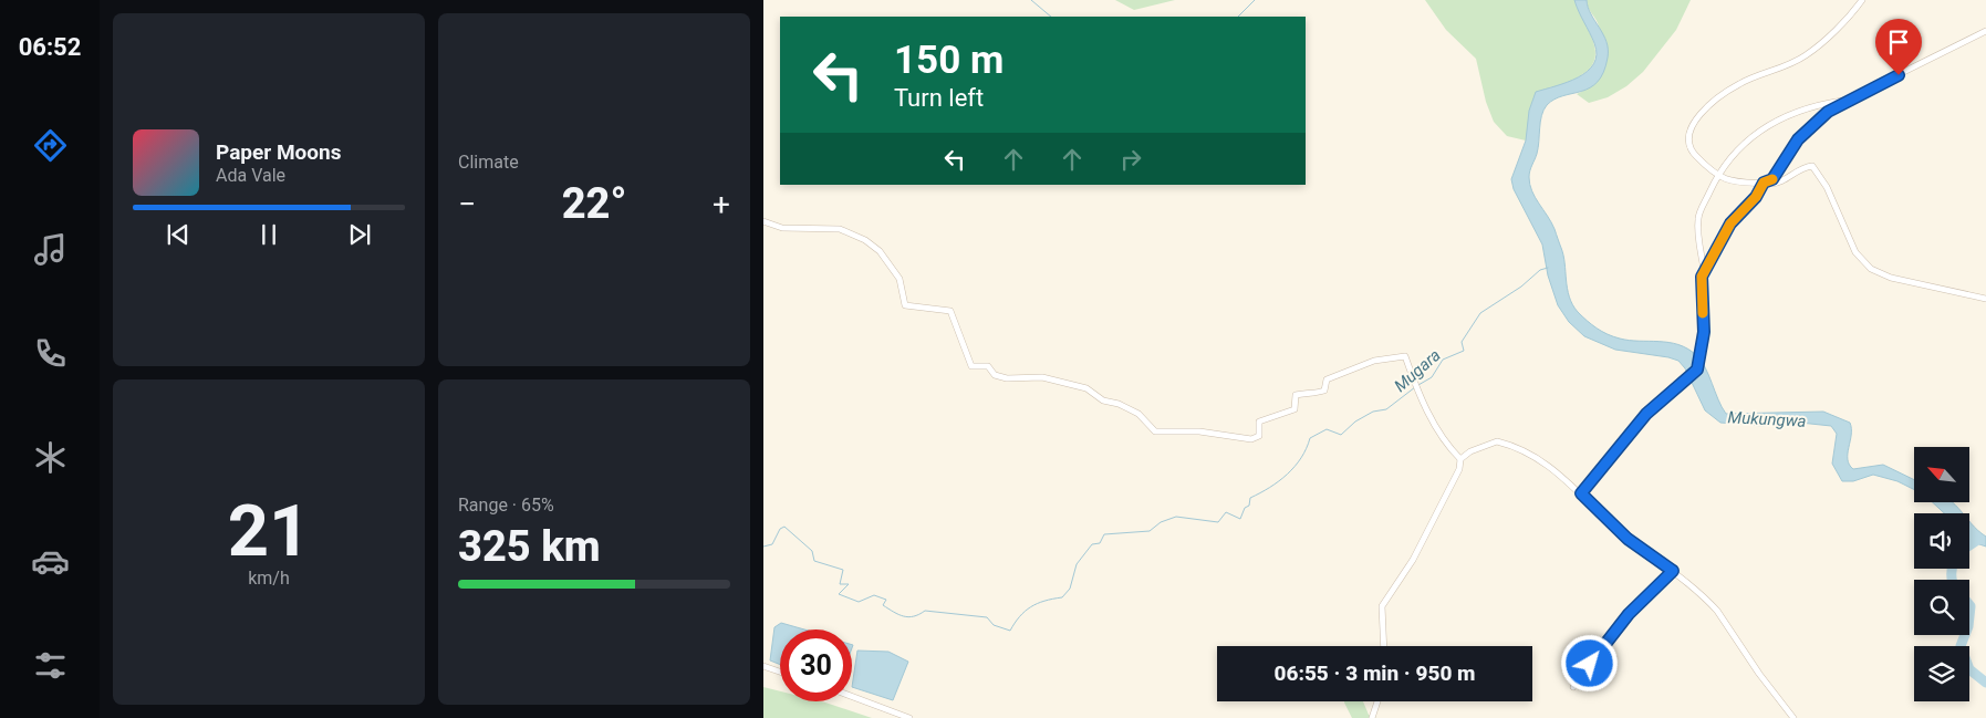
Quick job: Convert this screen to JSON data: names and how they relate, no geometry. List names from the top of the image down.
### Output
{
  "water": ["Mugara", "Mukungwa"],
  "north": "top left",
  "page": {
    "tabs": "06:52",
    "tile": [
      "Climate",
      ["21", "km/h"],
      ["Range · 65%", "325 km"]
    ],
    "turn": ["150 m", "Turn left"],
    "song": ["Paper Moons", "Ada Vale"],
    "heat": ["−", "22°", "+"],
    "limit": "30",
    "trip": "06:55 · 3 min · 950 m"
  }
}
